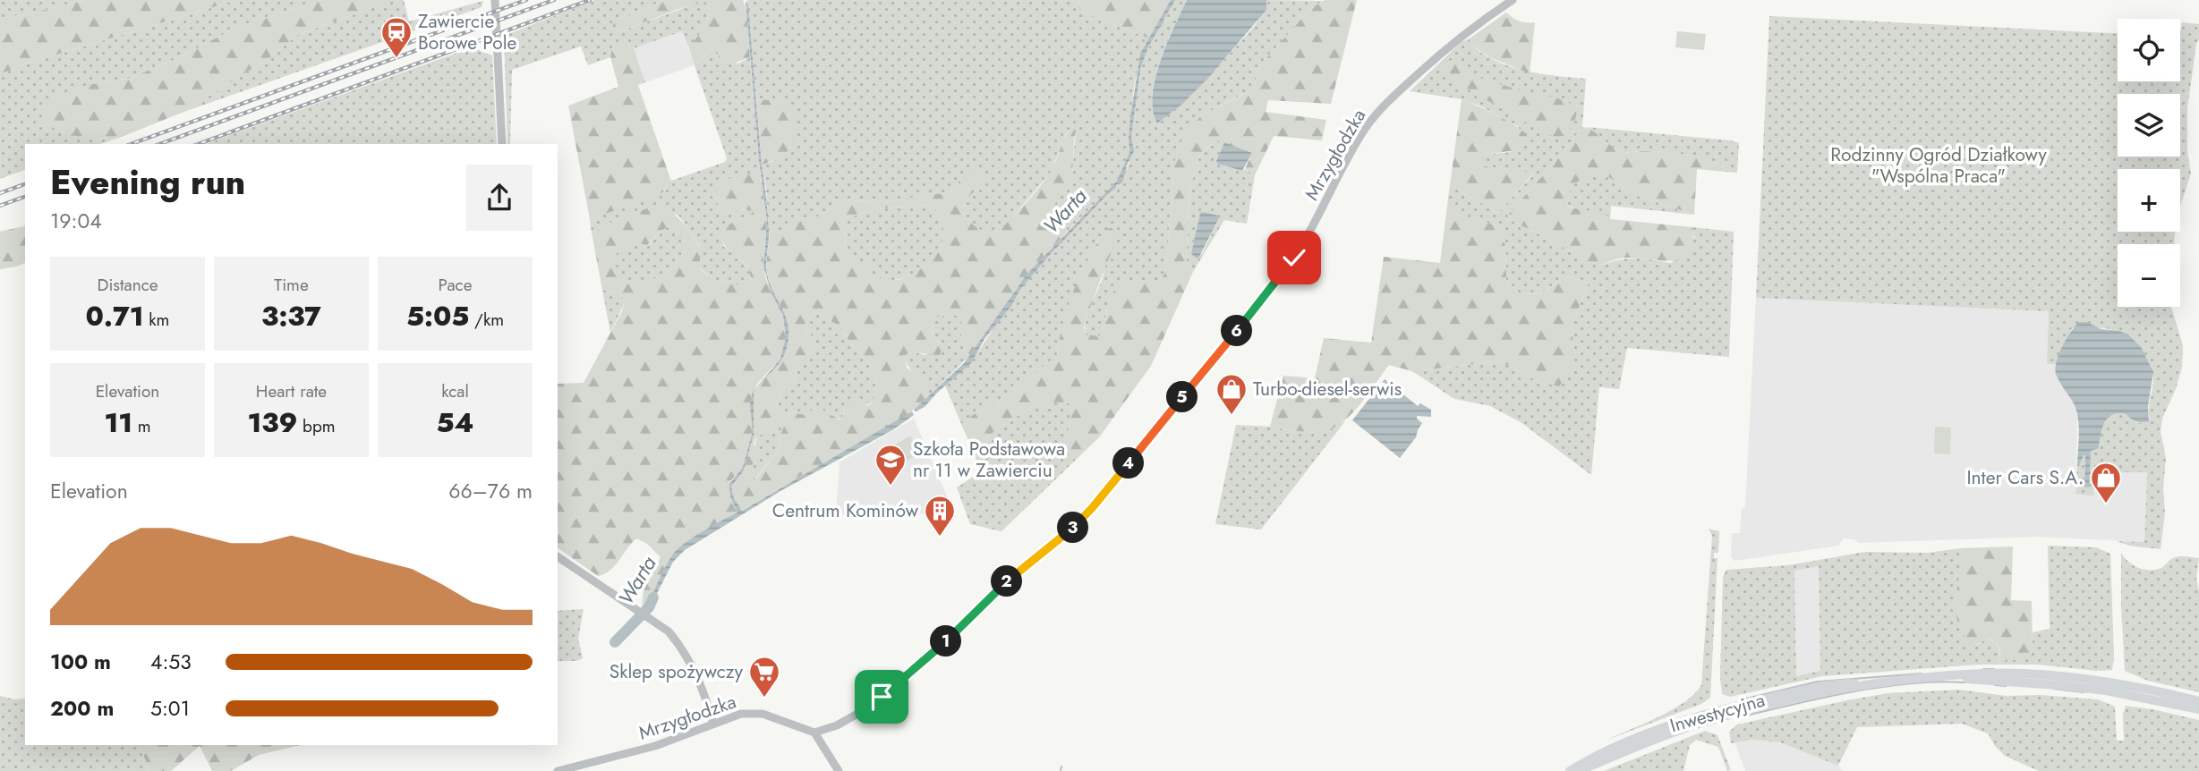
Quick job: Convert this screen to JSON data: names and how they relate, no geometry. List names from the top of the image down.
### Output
{
  "streets": {
    "main road": ["Inwestycyjna"],
    "street": ["Mrzygłodzka"]
  },
  "water": ["Warta"],
  "parks": ["Rodzinny Ogród Działkowy \"Wspólna Praca\""],
  "places": {
    "station": ["Zawiercie Borowe Pole"],
    "shop": ["Turbo-diesel-serwis", "Inter Cars S.A."],
    "school or university": ["Szkoła Podstawowa nr 11 w Zawierciu"],
    "building": ["Centrum Kominów"],
    "supermarket": ["Sklep spożywczy"]
  },
  "page": {
    "map_buttons": ["+", "−"],
    "heading": ["Evening run", "19:04"],
    "stats": [
      ["Distance", "0.71 km"],
      ["Time", "3:37"],
      ["Pace", "5:05 /km"],
      ["Elevation", "11 m"],
      ["Heart rate", "139 bpm"],
      ["kcal", "54"]
    ],
    "pins": [
      "6",
      "5",
      "4",
      "3",
      "2",
      "1"
    ],
    "chart": ["Elevation", "66–76 m"],
    "list": [
      {
        "name": "100 m",
        "note": "4:53"
      },
      {
        "name": "200 m",
        "note": "5:01"
      }
    ]
  }
}
